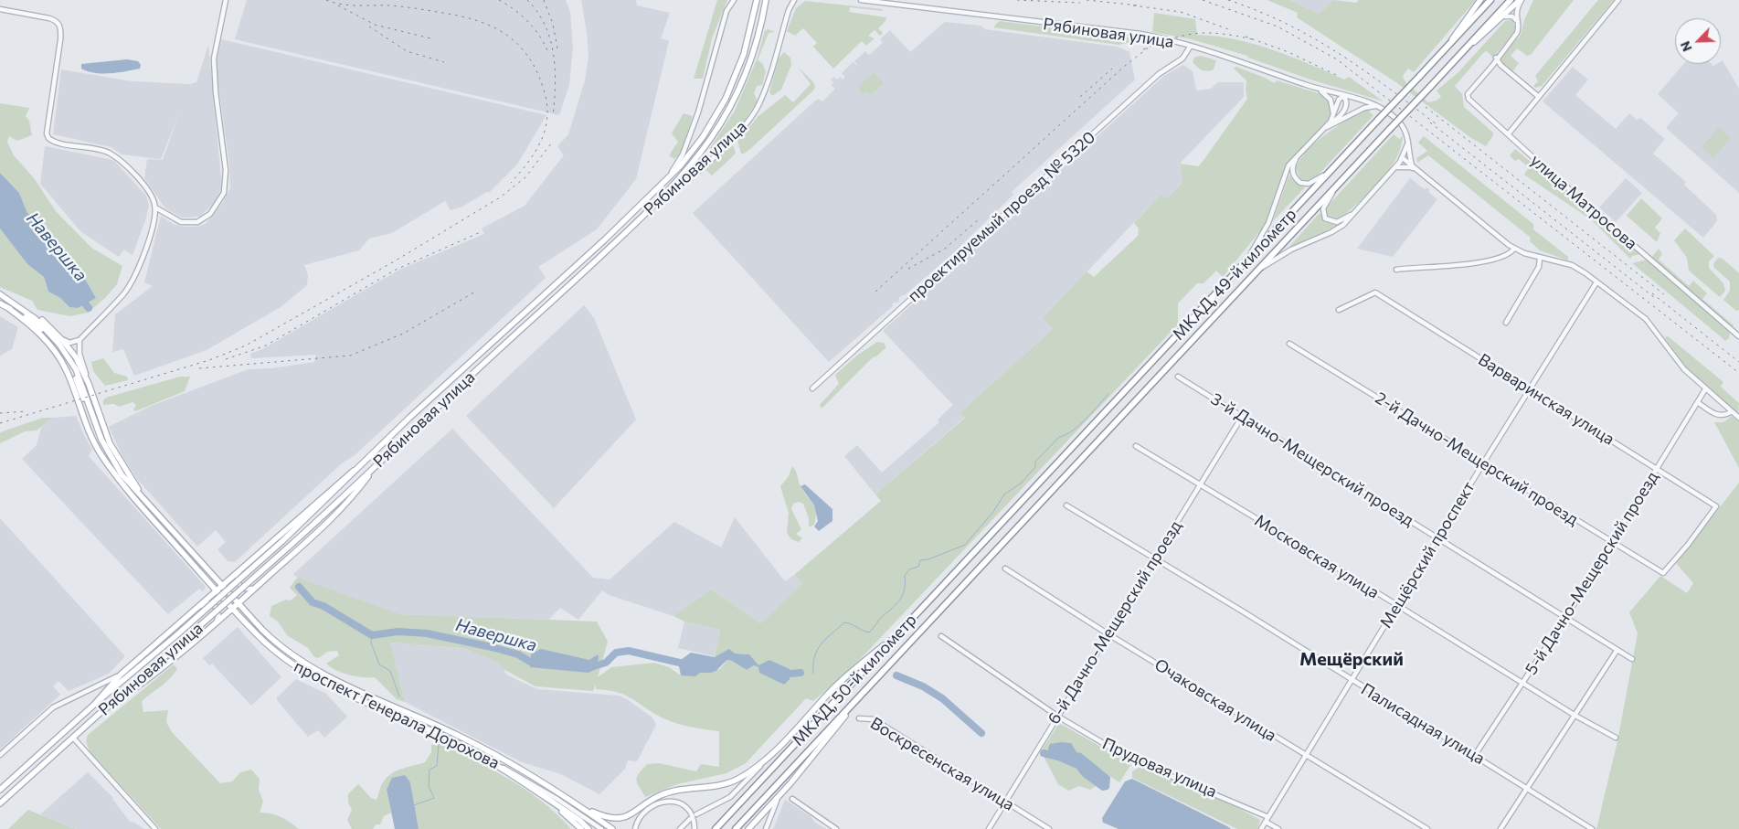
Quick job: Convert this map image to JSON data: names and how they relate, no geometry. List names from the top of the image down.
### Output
{
  "streets": {
    "highway": ["МКАД, 49-й километр", "МКАД, 50-й километр"],
    "main road": ["Рябиновая улица", "проспект Генерала Дорохова"],
    "street": [
      "улица Матросова",
      "проектируемый проезд № 5320",
      "Варваринская улица",
      "2-й Дачно-Мещерский проезд",
      "3-й Дачно-Мещерский проезд",
      "Мещёрский проспект",
      "Московская улица",
      "5-й Дачно-Мещерский проезд",
      "6-й Дачно-Мещерский проезд",
      "Очаковская улица",
      "Палисадная улица",
      "Воскресенская улица",
      "Прудовая улица"
    ]
  },
  "crossings": [
    ["Рябиновая улица", "проектируемый проезд № 5320"],
    ["МКАД, 49-й километр", "МКАД, 50-й километр"],
    ["Варваринская улица", "2-й Дачно-Мещерский проезд"],
    ["Варваринская улица", "Мещёрский проспект"],
    ["Варваринская улица", "5-й Дачно-Мещерский проезд"],
    ["2-й Дачно-Мещерский проезд", "Мещёрский проспект"],
    ["2-й Дачно-Мещерский проезд", "5-й Дачно-Мещерский проезд"],
    ["3-й Дачно-Мещерский проезд", "Мещёрский проспект"],
    ["3-й Дачно-Мещерский проезд", "5-й Дачно-Мещерский проезд"],
    ["3-й Дачно-Мещерский проезд", "6-й Дачно-Мещерский проезд"],
    ["Мещёрский проспект", "Московская улица"],
    ["Мещёрский проспект", "Очаковская улица"],
    ["Мещёрский проспект", "Палисадная улица"],
    ["Мещёрский проспект", "Прудовая улица"],
    ["Московская улица", "5-й Дачно-Мещерский проезд"],
    ["Московская улица", "6-й Дачно-Мещерский проезд"],
    ["5-й Дачно-Мещерский проезд", "Палисадная улица"],
    ["6-й Дачно-Мещерский проезд", "Очаковская улица"],
    ["6-й Дачно-Мещерский проезд", "Палисадная улица"],
    ["6-й Дачно-Мещерский проезд", "Воскресенская улица"],
    ["6-й Дачно-Мещерский проезд", "Прудовая улица"]
  ],
  "districts": ["Мещёрский"],
  "water": ["Навершка"],
  "north": "bottom left"
}
